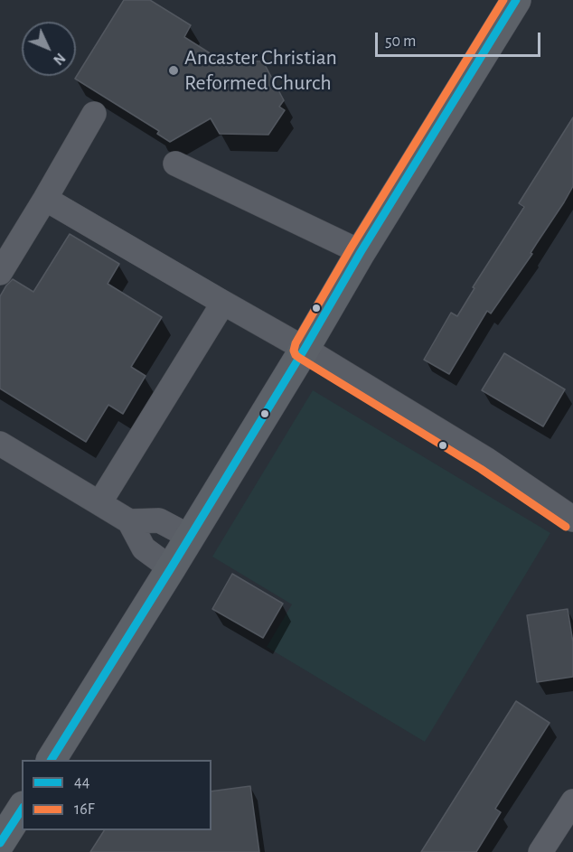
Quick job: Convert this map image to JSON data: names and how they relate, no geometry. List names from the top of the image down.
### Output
{
  "places": ["Ancaster Christian Reformed Church"],
  "lines": ["transit line 44", "transit line 16F"],
  "legend": ["44", "16F"],
  "scale_bar": "50 m",
  "north": "bottom right"
}
